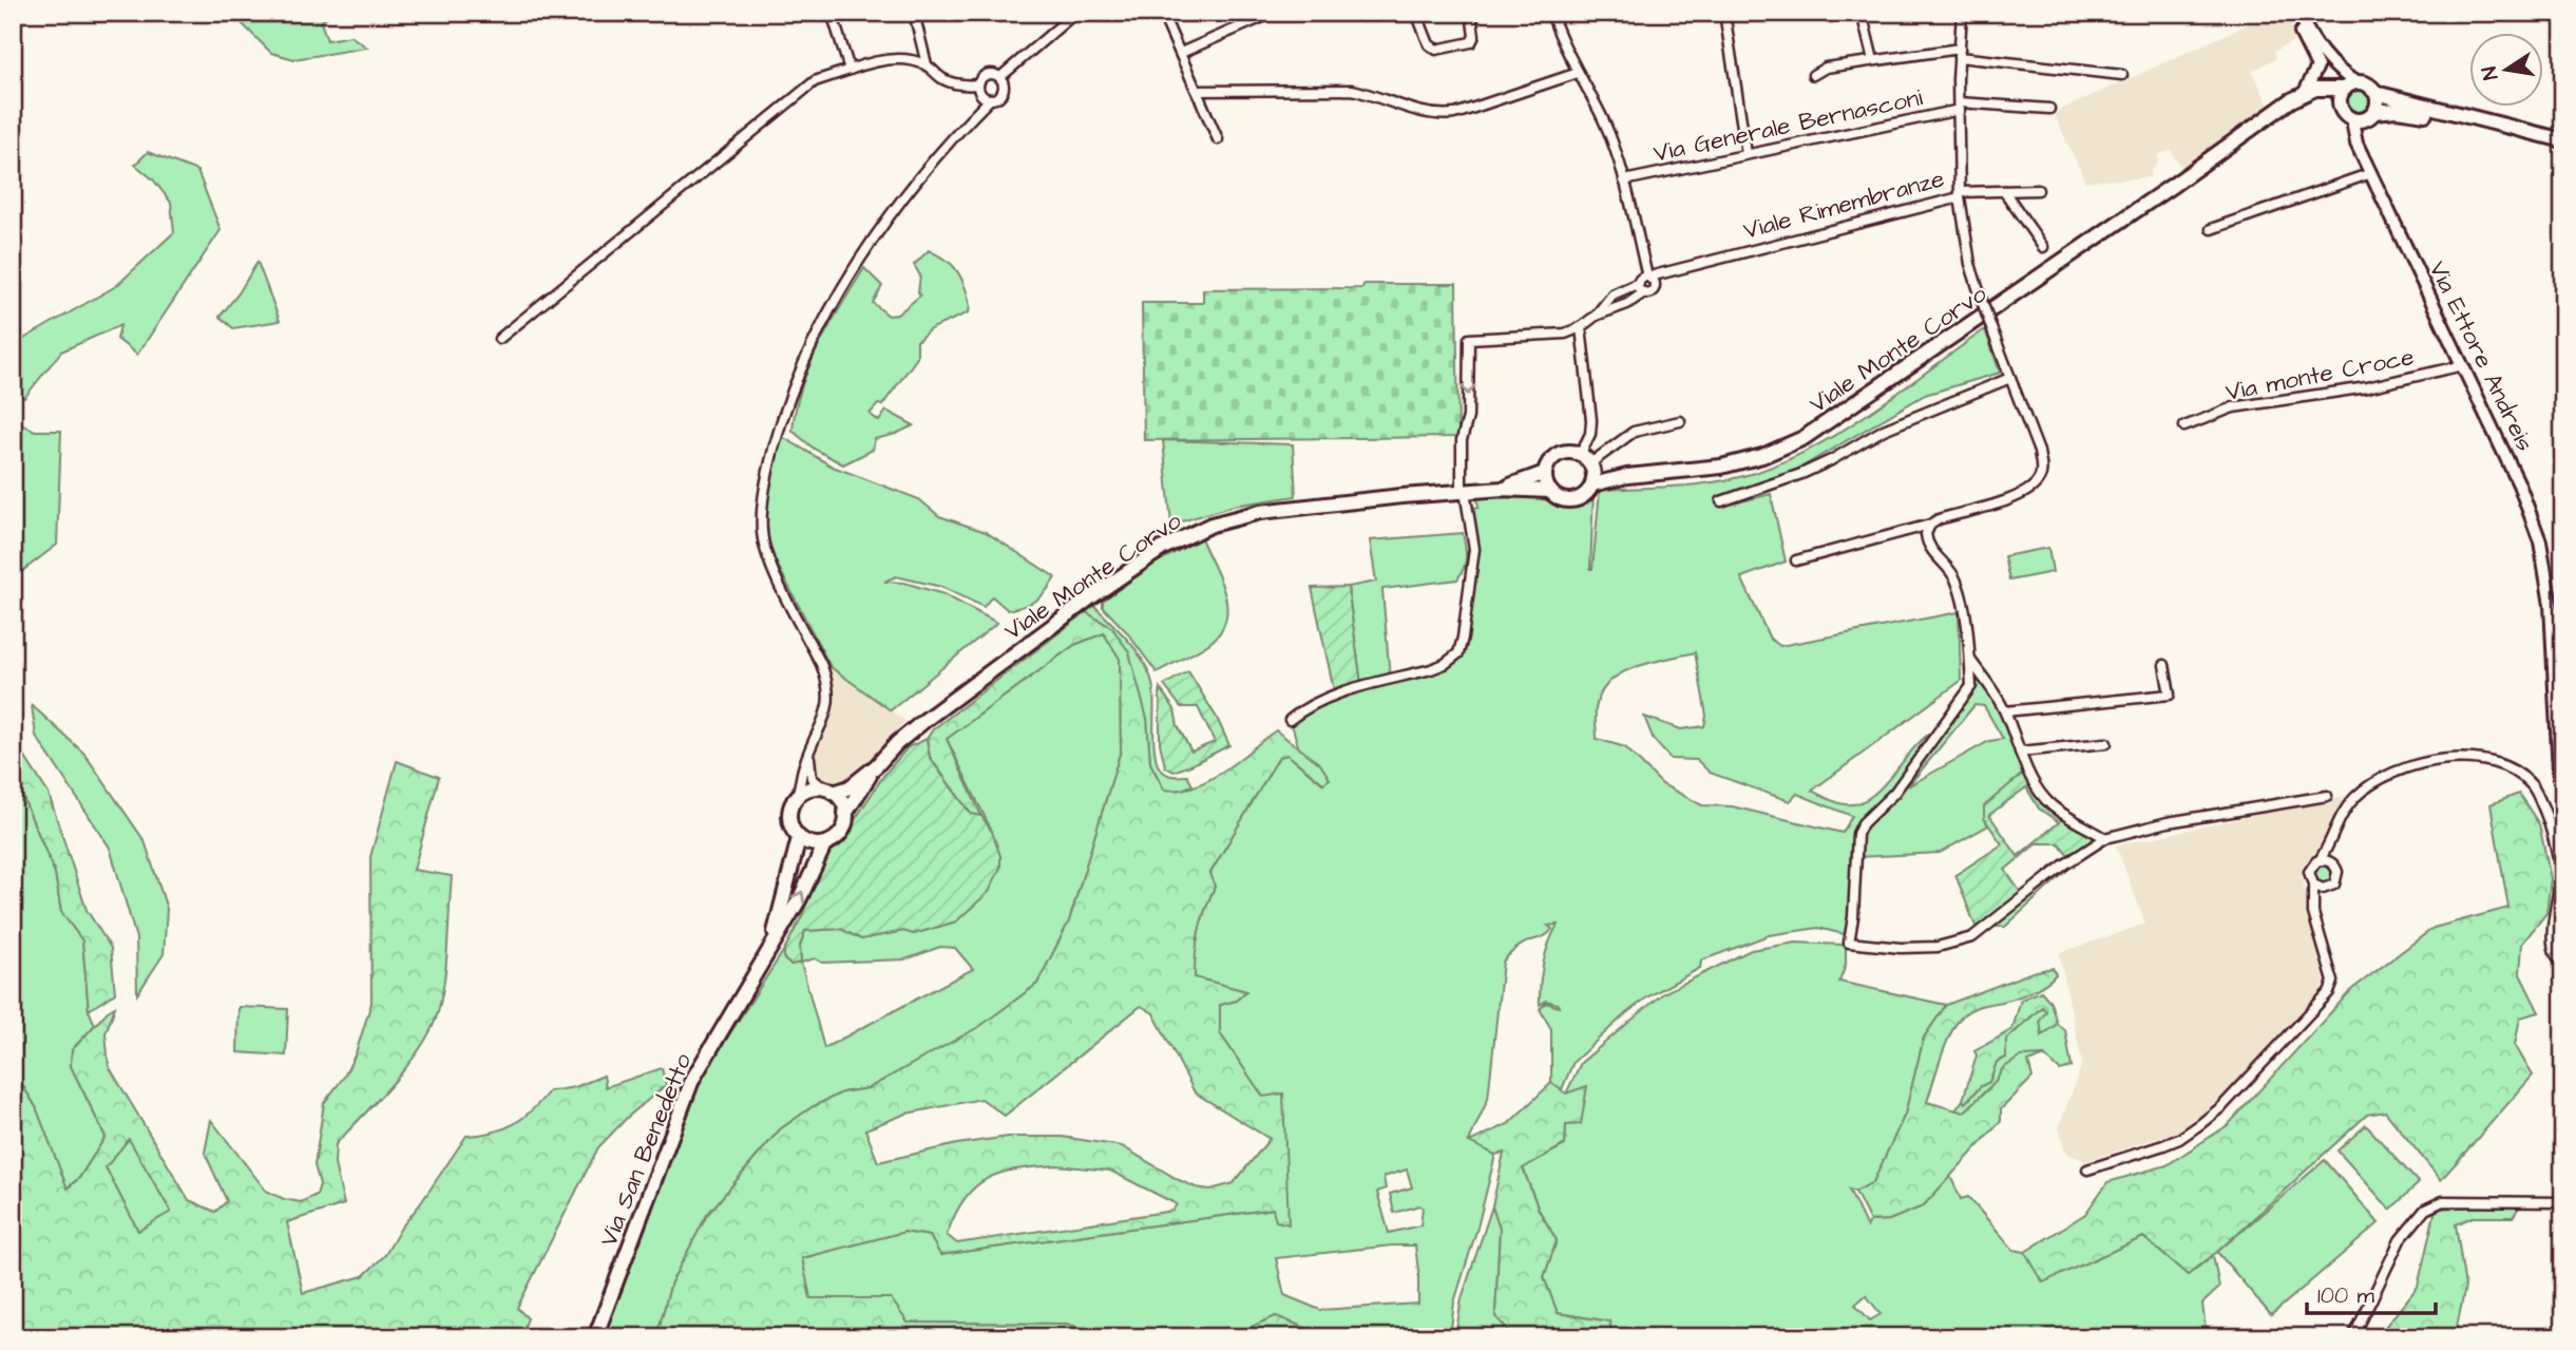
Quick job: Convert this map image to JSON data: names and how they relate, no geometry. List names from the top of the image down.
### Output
{
  "streets": {
    "main road": ["Viale Monte Corvo", "Via San Benedetto"],
    "street": [
      "Via Generale Bernasconi",
      "Viale Rimembranze",
      "Via Ettore Andreis",
      "Via monte Croce"
    ]
  },
  "crossings": [
    ["Via Generale Bernasconi", "Viale Rimembranze"],
    ["Viale Monte Corvo", "Via San Benedetto"],
    ["Via Ettore Andreis", "Via monte Croce"]
  ],
  "scale_bar": "100 m",
  "north": "left"
}
